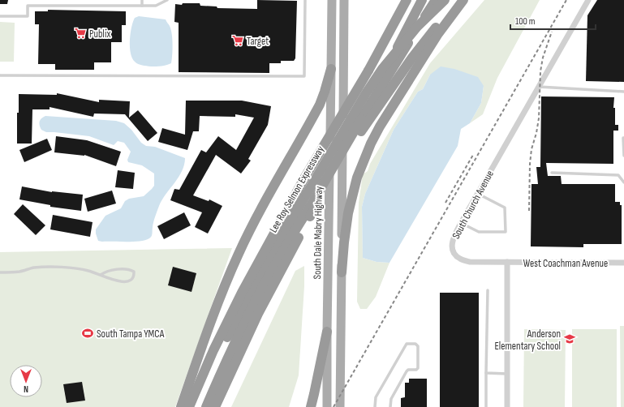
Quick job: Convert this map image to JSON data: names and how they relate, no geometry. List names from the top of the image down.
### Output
{
  "streets": {
    "highway": ["Lee Roy Selmon Expressway"],
    "main road": ["South Dale Mabry Highway"],
    "street": ["South Church Avenue", "West Coachman Avenue"]
  },
  "crossings": [
    ["South Church Avenue", "West Coachman Avenue"]
  ],
  "places": {
    "supermarket": ["Publix", "Target"],
    "sports": ["South Tampa YMCA"],
    "school or university": ["Anderson Elementary School"]
  },
  "scale_bar": "100 m",
  "north": "bottom"
}
